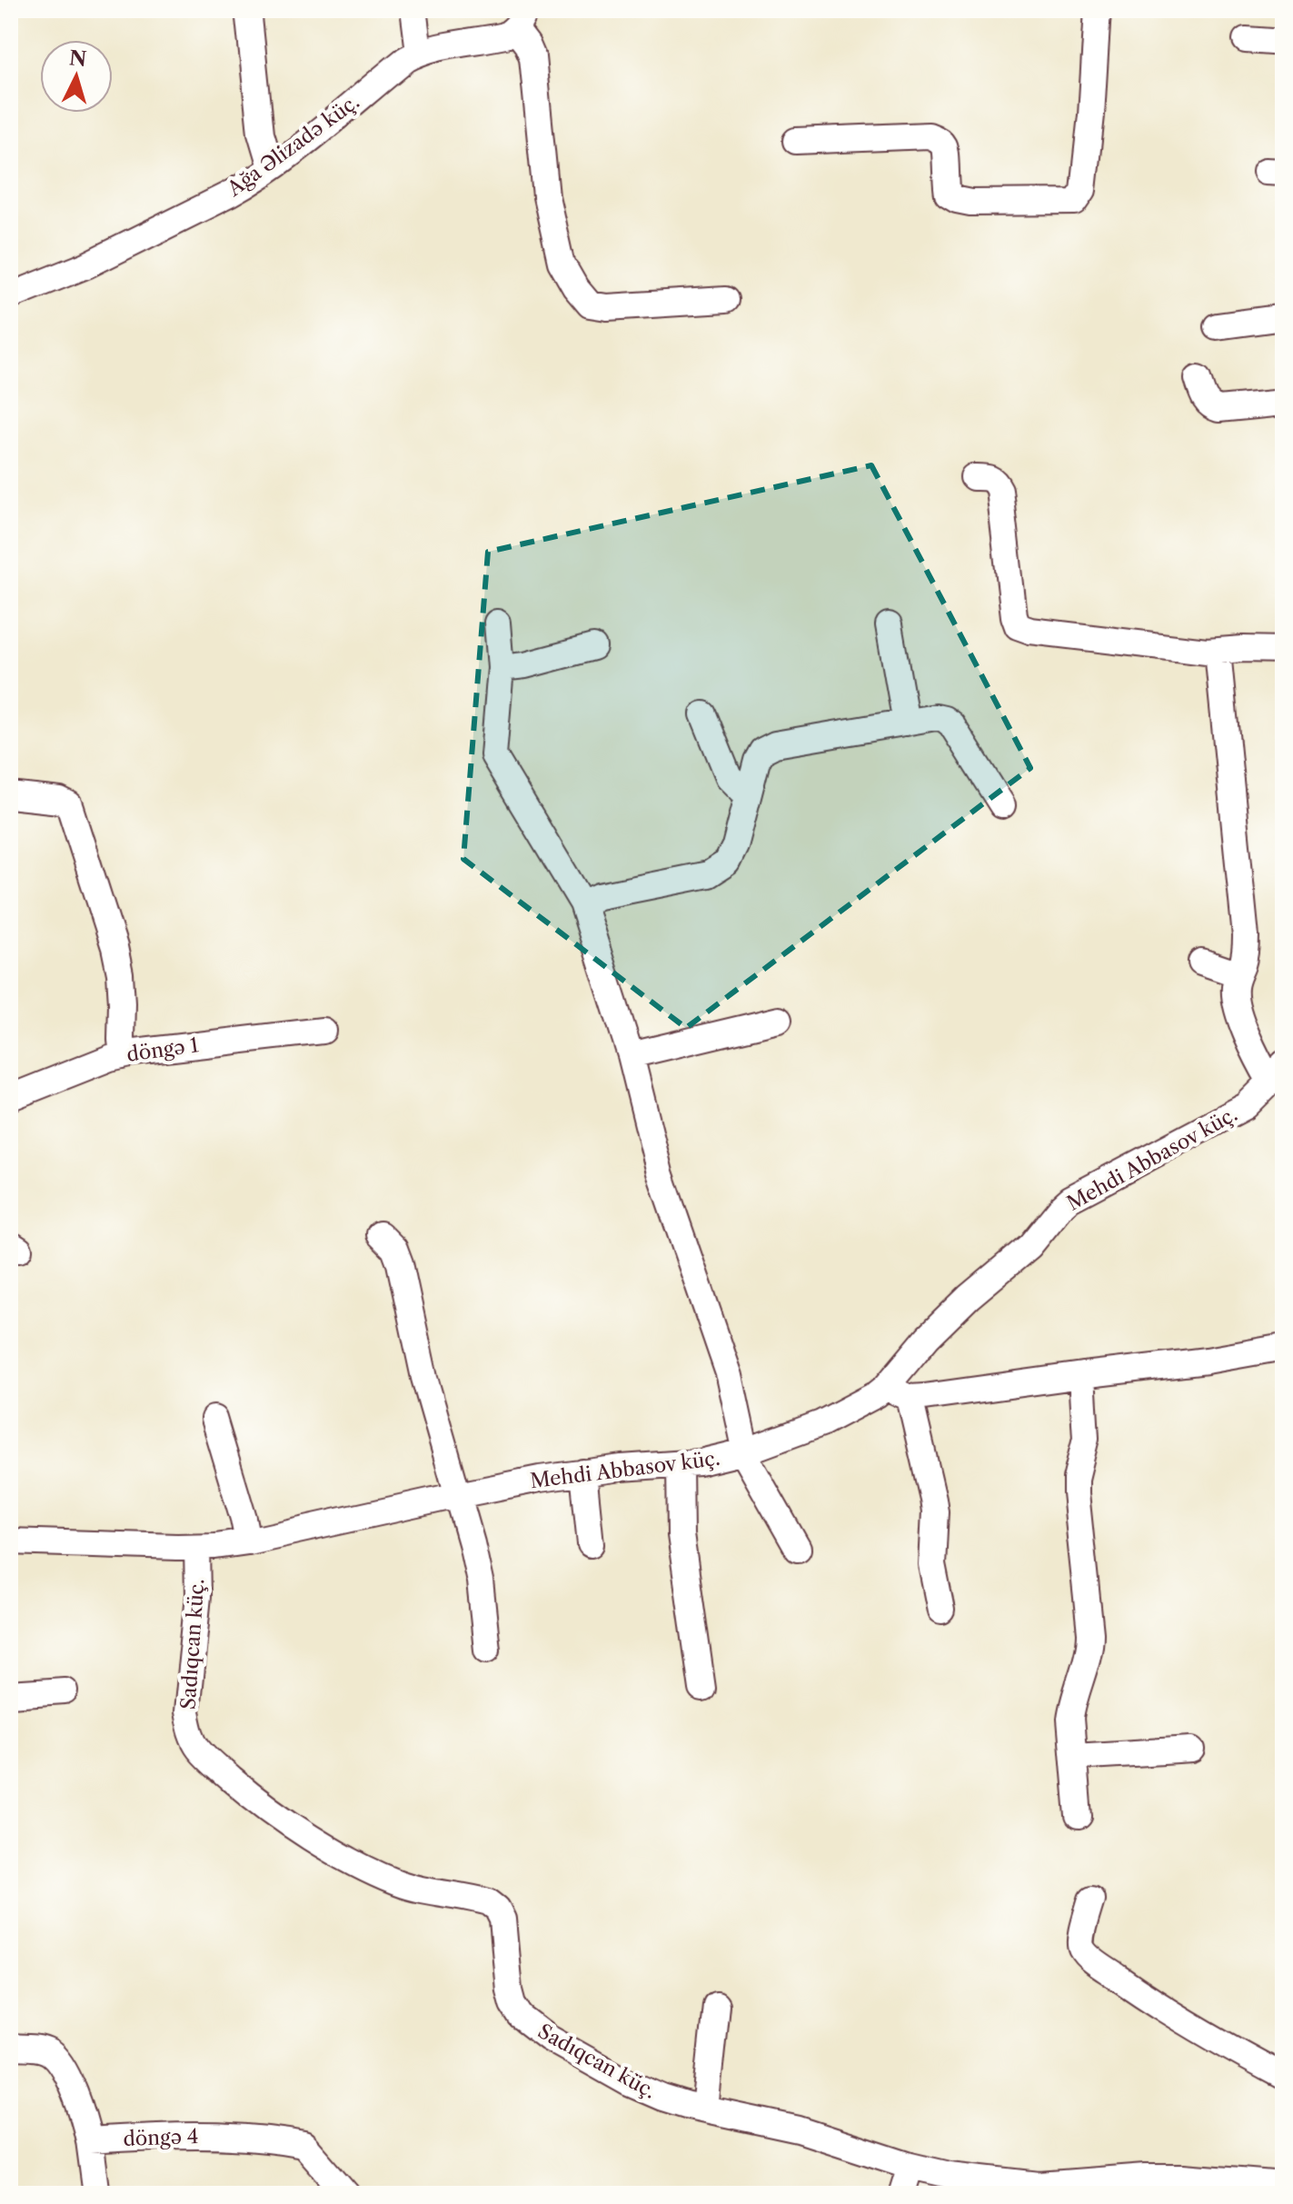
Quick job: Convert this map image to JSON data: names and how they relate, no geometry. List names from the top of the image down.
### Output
{
  "streets": {
    "street": [
      "Ağa Əlizadə küç.",
      "döngə 1",
      "Mehdi Abbasov küç.",
      "Sadıqcan küç.",
      "döngə 4"
    ]
  },
  "crossings": [
    ["Mehdi Abbasov küç.", "Sadıqcan küç."]
  ],
  "north": "top"
}
